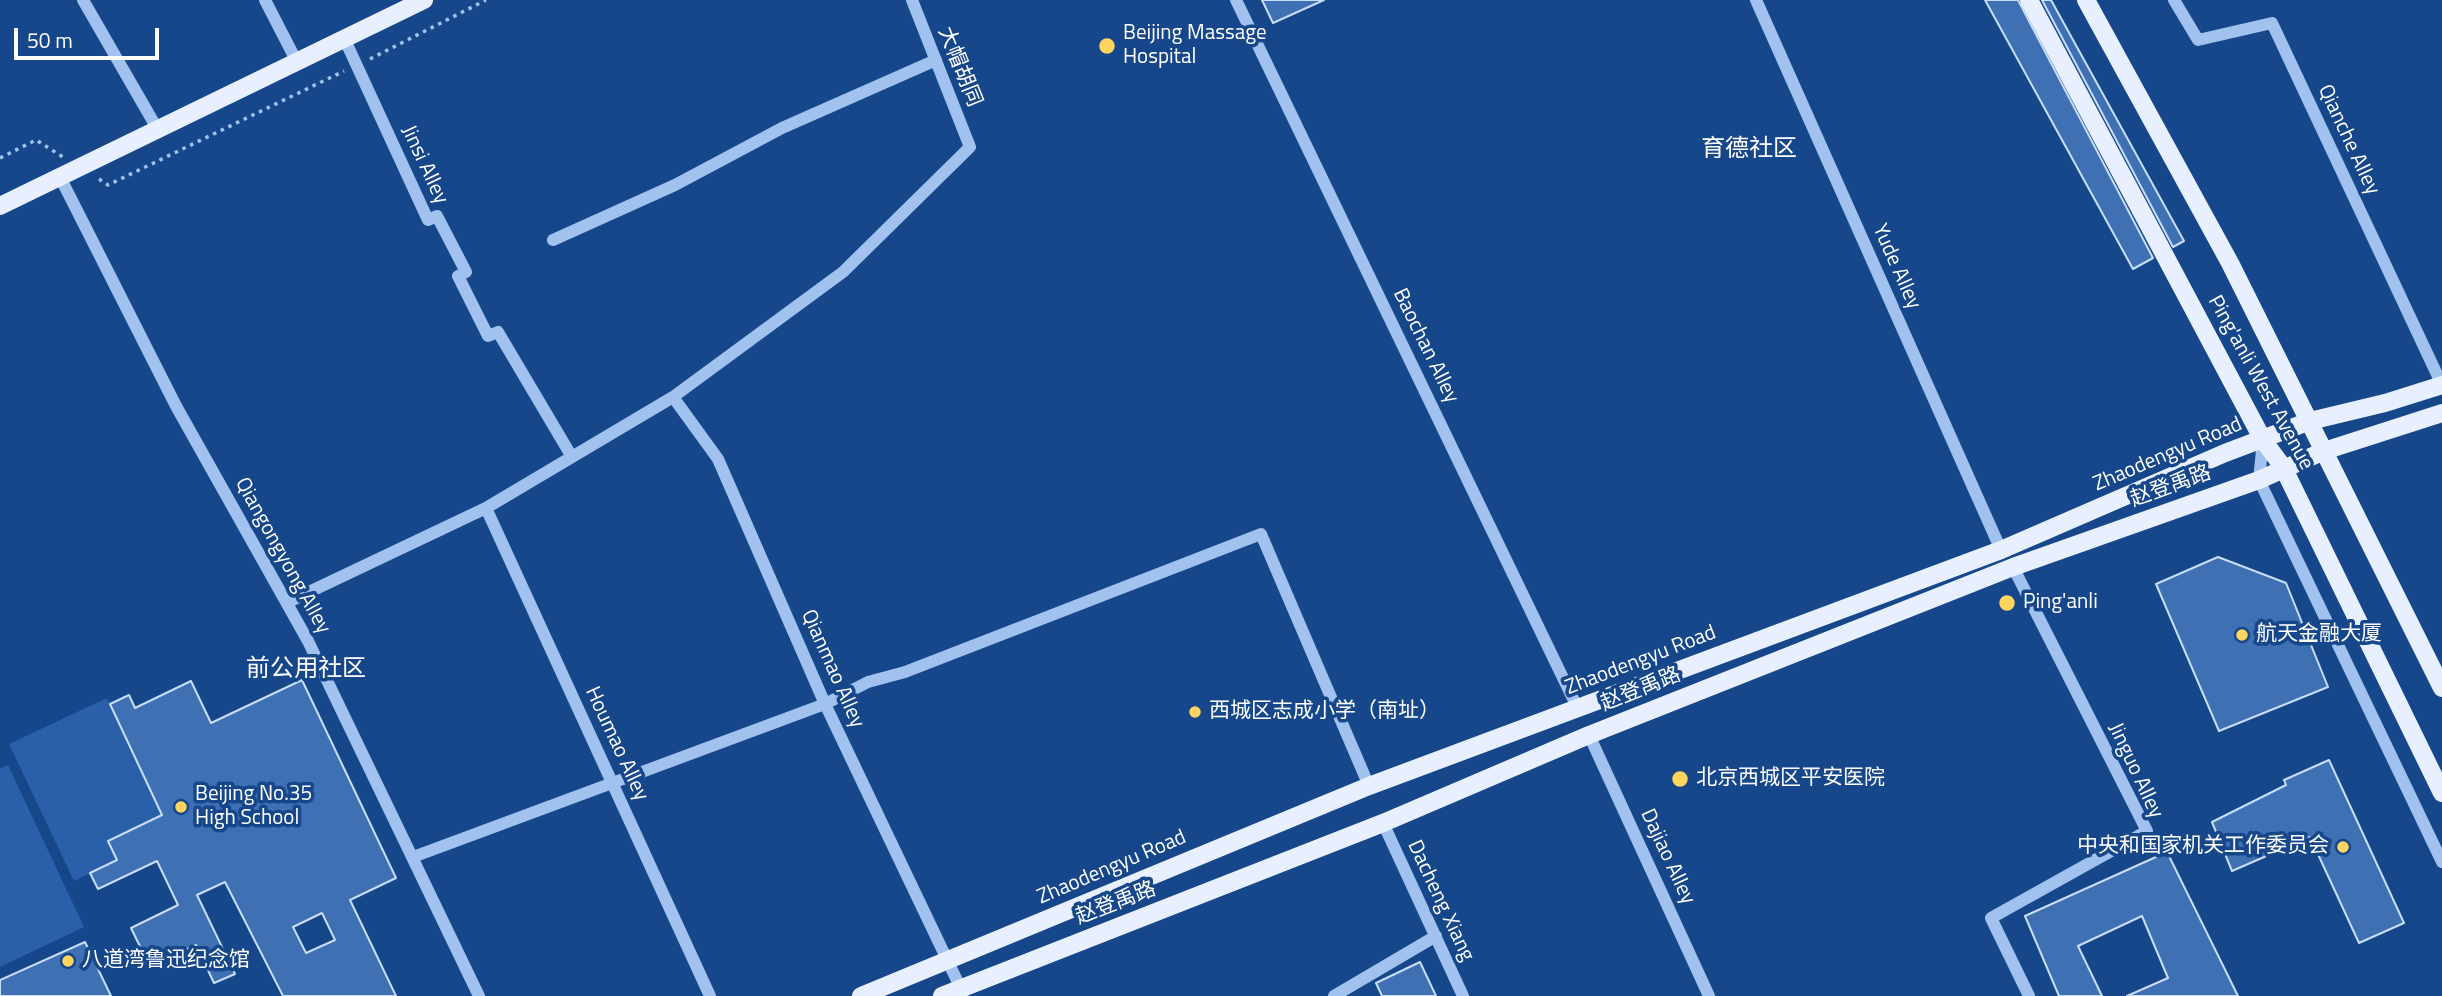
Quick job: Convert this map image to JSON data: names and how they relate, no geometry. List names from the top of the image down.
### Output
{
  "streets": {
    "main road": ["Ping'anli West Avenue", "Zhaodengyu Road", "赵登禹路"],
    "street": [
      "大帽胡同",
      "Qianche Alley",
      "Jinsi Alley",
      "Yude Alley",
      "Baochan Alley",
      "Qiangongyong Alley",
      "Qianmao Alley",
      "Houmao Alley",
      "Jinguo Alley",
      "Dajiao Alley",
      "Dacheng Xiang"
    ]
  },
  "crossings": [
    ["大帽胡同", "Qianmao Alley"],
    ["Qianche Alley", "Zhaodengyu Road"],
    ["Yude Alley", "Zhaodengyu Road"],
    ["Baochan Alley", "Zhaodengyu Road"],
    ["Ping'anli West Avenue", "Zhaodengyu Road"],
    ["Ping'anli West Avenue", "赵登禹路"],
    ["Zhaodengyu Road", "Qianmao Alley"],
    ["赵登禹路", "Qianmao Alley"],
    ["赵登禹路", "Jinguo Alley"],
    ["赵登禹路", "Dajiao Alley"],
    ["赵登禹路", "Dacheng Xiang"]
  ],
  "districts": ["育德社区", "前公用社区"],
  "places": [
    "Beijing Massage Hospital",
    "Ping'anli",
    "航天金融大厦",
    "西城区志成小学（南址）",
    "北京西城区平安医院",
    "Beijing No.35 High School",
    "中央和国家机关工作委员会",
    "八道湾鲁迅纪念馆"
  ],
  "scale_bar": "50 m"
}
